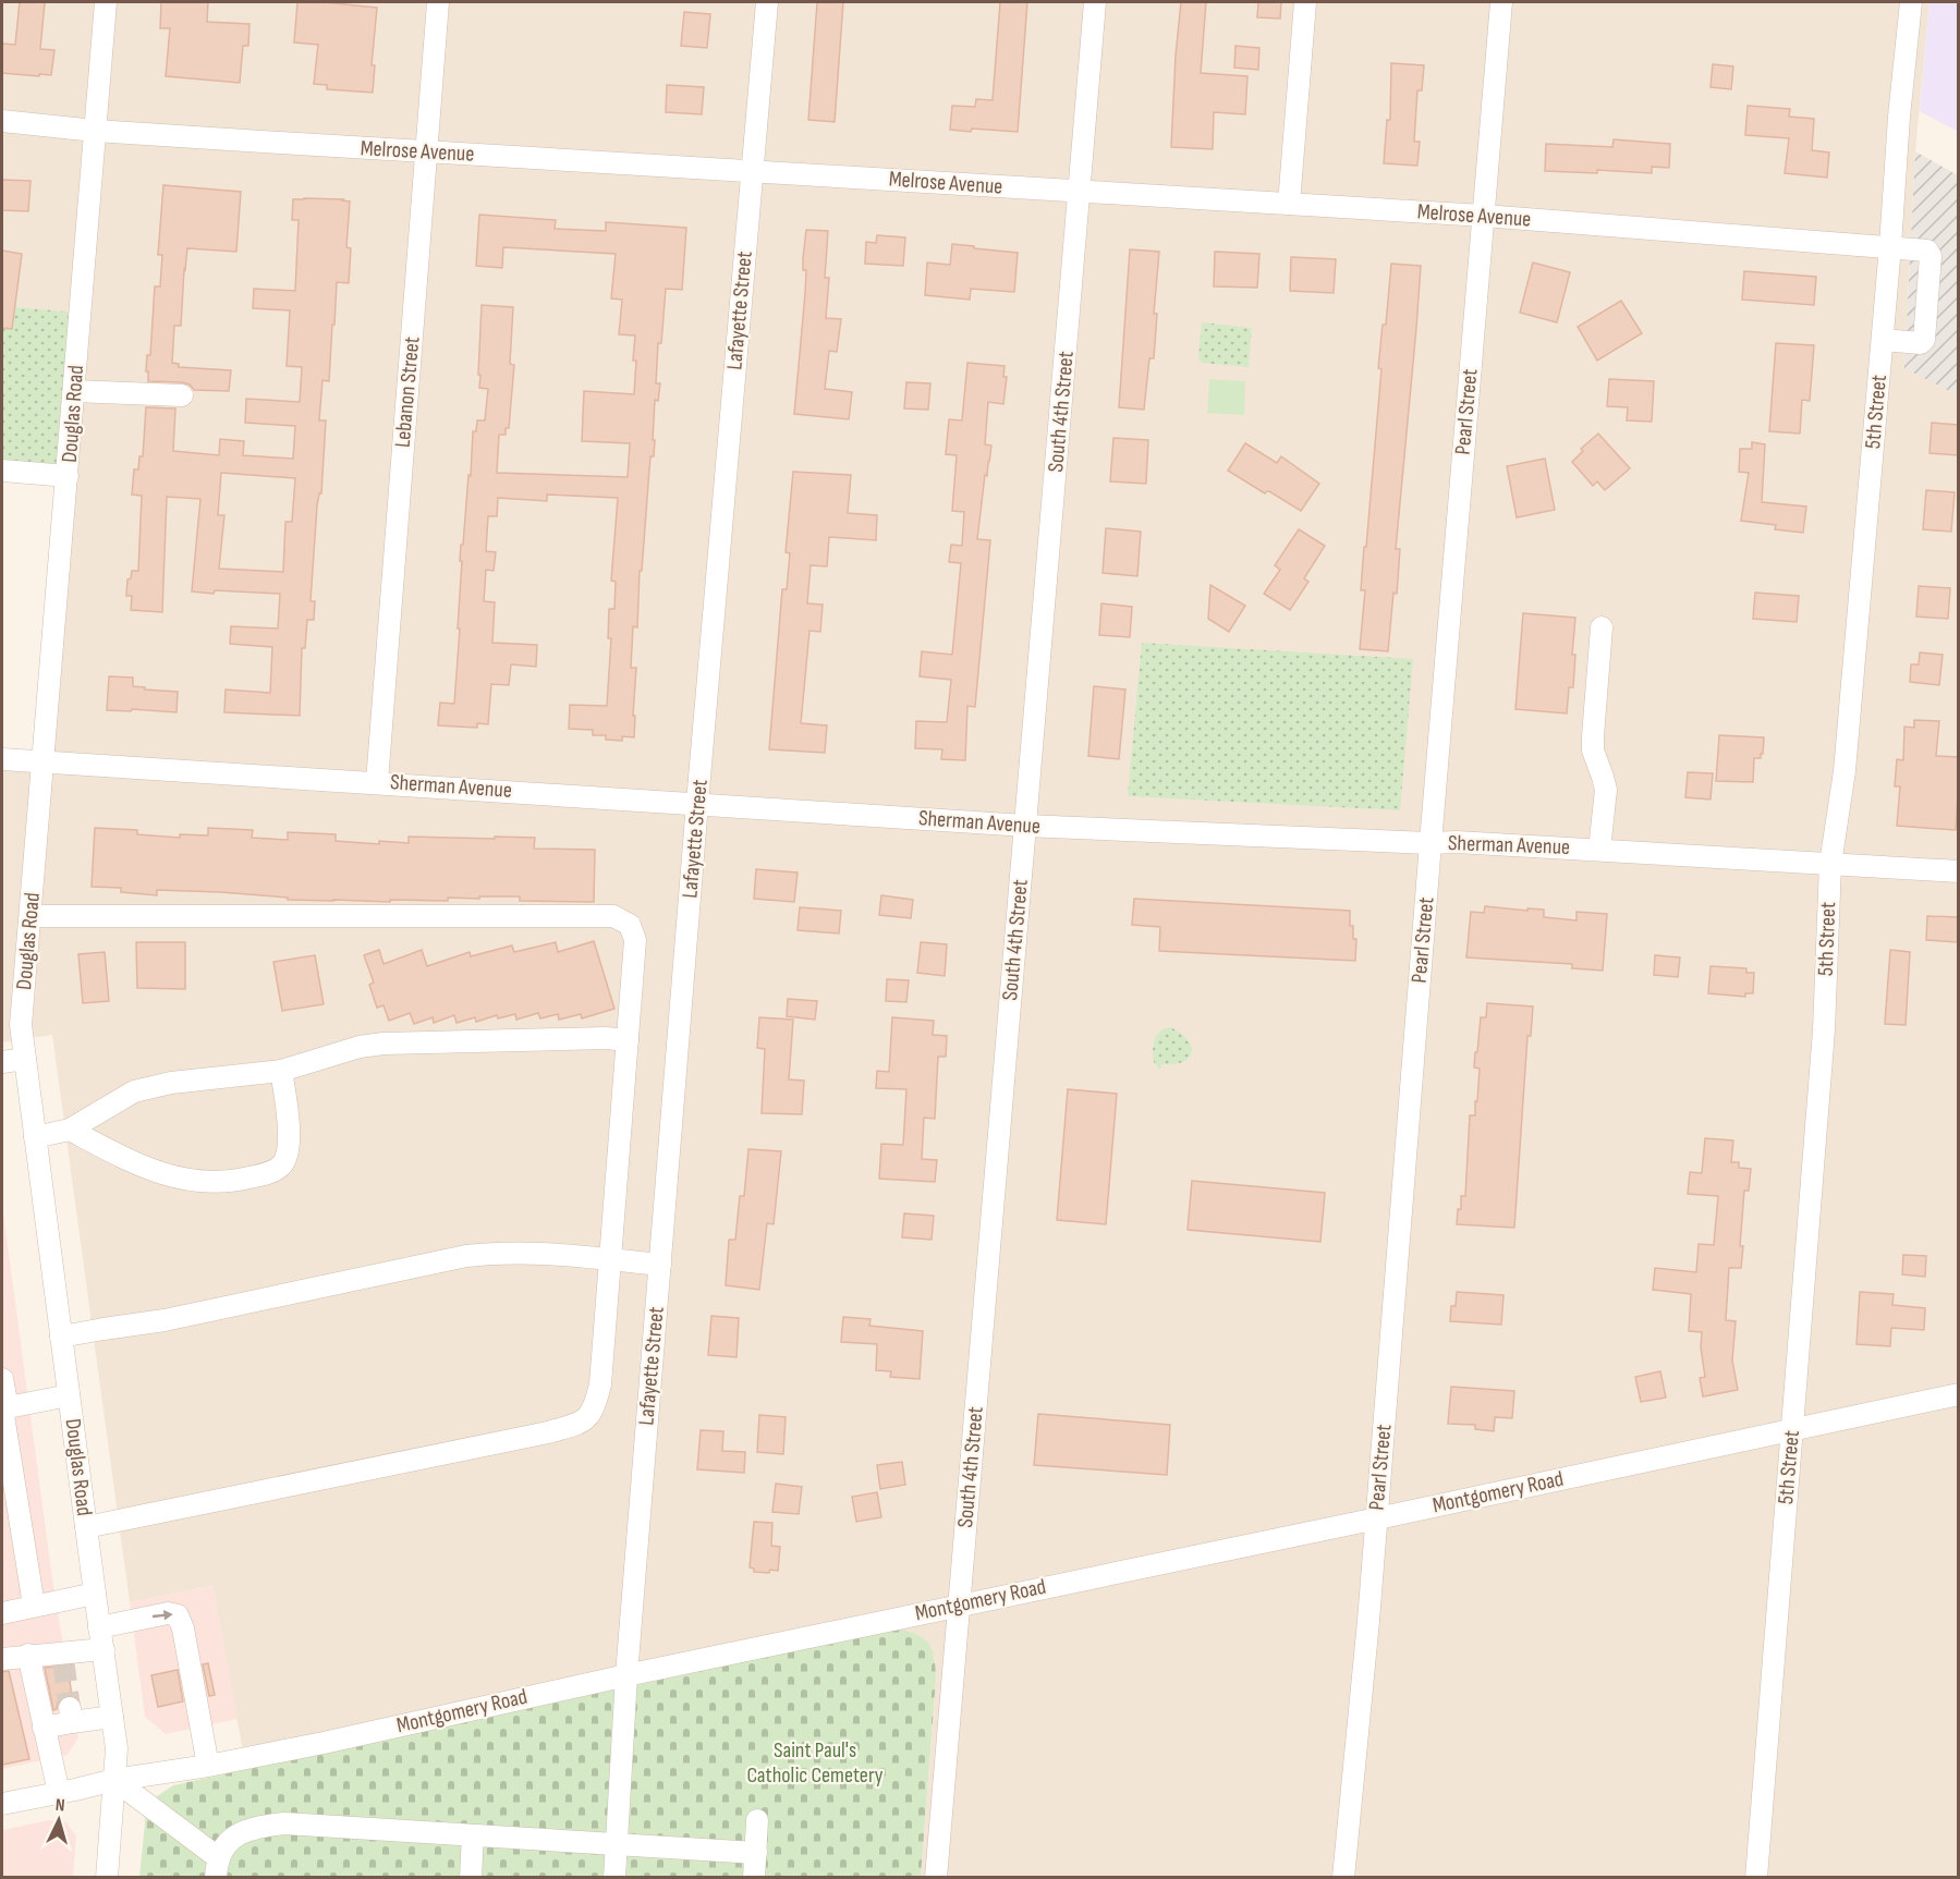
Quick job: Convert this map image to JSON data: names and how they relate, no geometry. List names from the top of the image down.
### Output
{
  "streets": {
    "street": [
      "Melrose Avenue",
      "Lafayette Street",
      "Lebanon Street",
      "South 4th Street",
      "Pearl Street",
      "5th Street",
      "Douglas Road",
      "Sherman Avenue",
      "Montgomery Road"
    ]
  },
  "crossings": [
    ["Melrose Avenue", "Lafayette Street"],
    ["Melrose Avenue", "Lebanon Street"],
    ["Melrose Avenue", "South 4th Street"],
    ["Melrose Avenue", "Pearl Street"],
    ["Melrose Avenue", "5th Street"],
    ["Melrose Avenue", "Douglas Road"],
    ["Lafayette Street", "Sherman Avenue"],
    ["Lafayette Street", "Montgomery Road"],
    ["Lebanon Street", "Sherman Avenue"],
    ["South 4th Street", "Sherman Avenue"],
    ["South 4th Street", "Montgomery Road"],
    ["Pearl Street", "Sherman Avenue"],
    ["Pearl Street", "Montgomery Road"],
    ["5th Street", "Sherman Avenue"],
    ["5th Street", "Montgomery Road"],
    ["Douglas Road", "Sherman Avenue"],
    ["Douglas Road", "Montgomery Road"]
  ],
  "parks": ["Saint Paul's Catholic Cemetery"],
  "north": "top"
}
